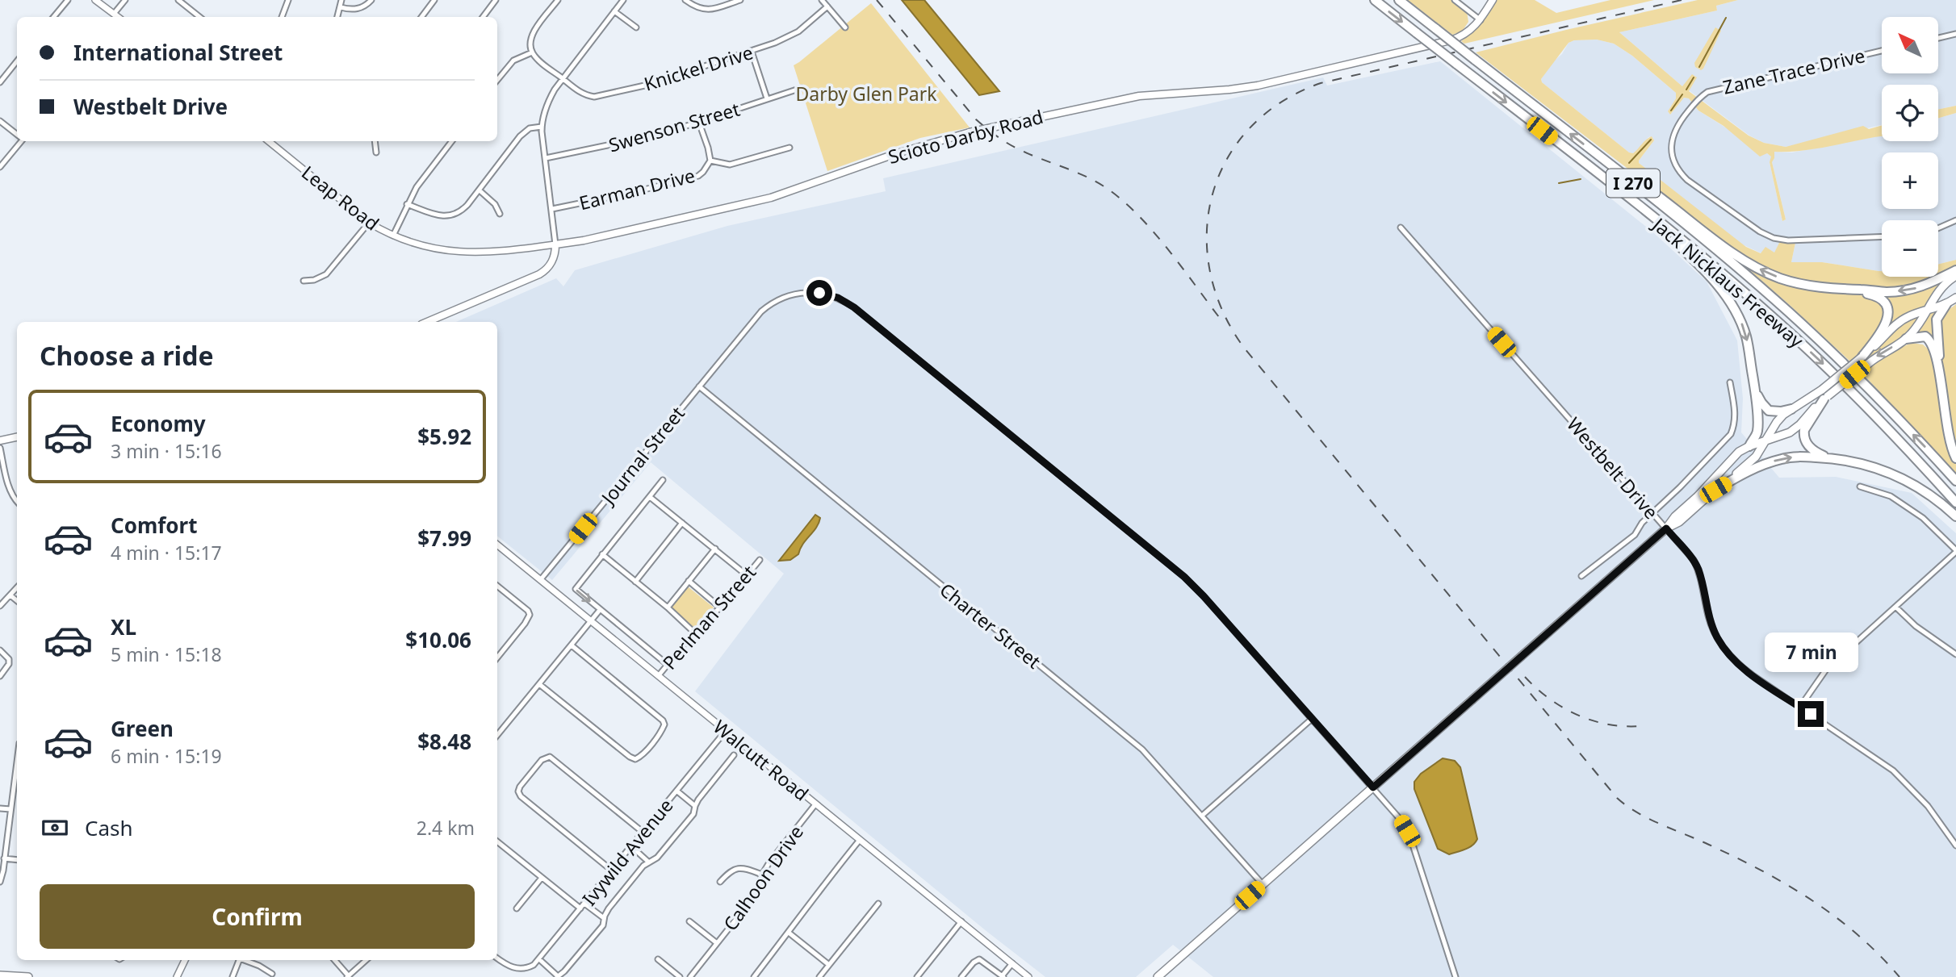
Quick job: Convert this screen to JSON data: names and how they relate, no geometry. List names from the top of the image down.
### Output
{
  "streets": {
    "highway": ["I 270", "Jack Nicklaus Freeway"],
    "main road": ["Scioto Darby Road"],
    "street": [
      "Knickel Drive",
      "Zane Trace Drive",
      "Swenson Street",
      "Earman Drive",
      "Leap Road",
      "Journal Street",
      "Westbelt Drive",
      "Perlman Street",
      "Charter Street",
      "Walcutt Road",
      "Ivywild Avenue",
      "Calhoon Drive"
    ]
  },
  "crossings": [
    ["Swenson Street", "Earman Drive"],
    ["Scioto Darby Road", "Leap Road"],
    ["Journal Street", "Charter Street"],
    ["Journal Street", "Walcutt Road"],
    ["Perlman Street", "Walcutt Road"],
    ["Walcutt Road", "Ivywild Avenue"],
    ["Walcutt Road", "Calhoon Drive"]
  ],
  "parks": ["Darby Glen Park"],
  "north": "top left",
  "page": {
    "map_buttons": ["+", "−"],
    "banner": ["International Street", "Westbelt Drive"],
    "heading": "Choose a ride",
    "list": [
      {
        "name": "Economy",
        "note": "3 min · 15:16",
        "value": "$5.92"
      },
      {
        "name": "Comfort",
        "note": "4 min · 15:17",
        "value": "$7.99"
      },
      {
        "name": "XL",
        "note": "5 min · 15:18",
        "value": "$10.06"
      },
      {
        "name": "Green",
        "note": "6 min · 15:19",
        "value": "$8.48"
      }
    ],
    "bubble": "7 min",
    "pay": ["Cash", "2.4 km"],
    "buttons": "Confirm"
  }
}
